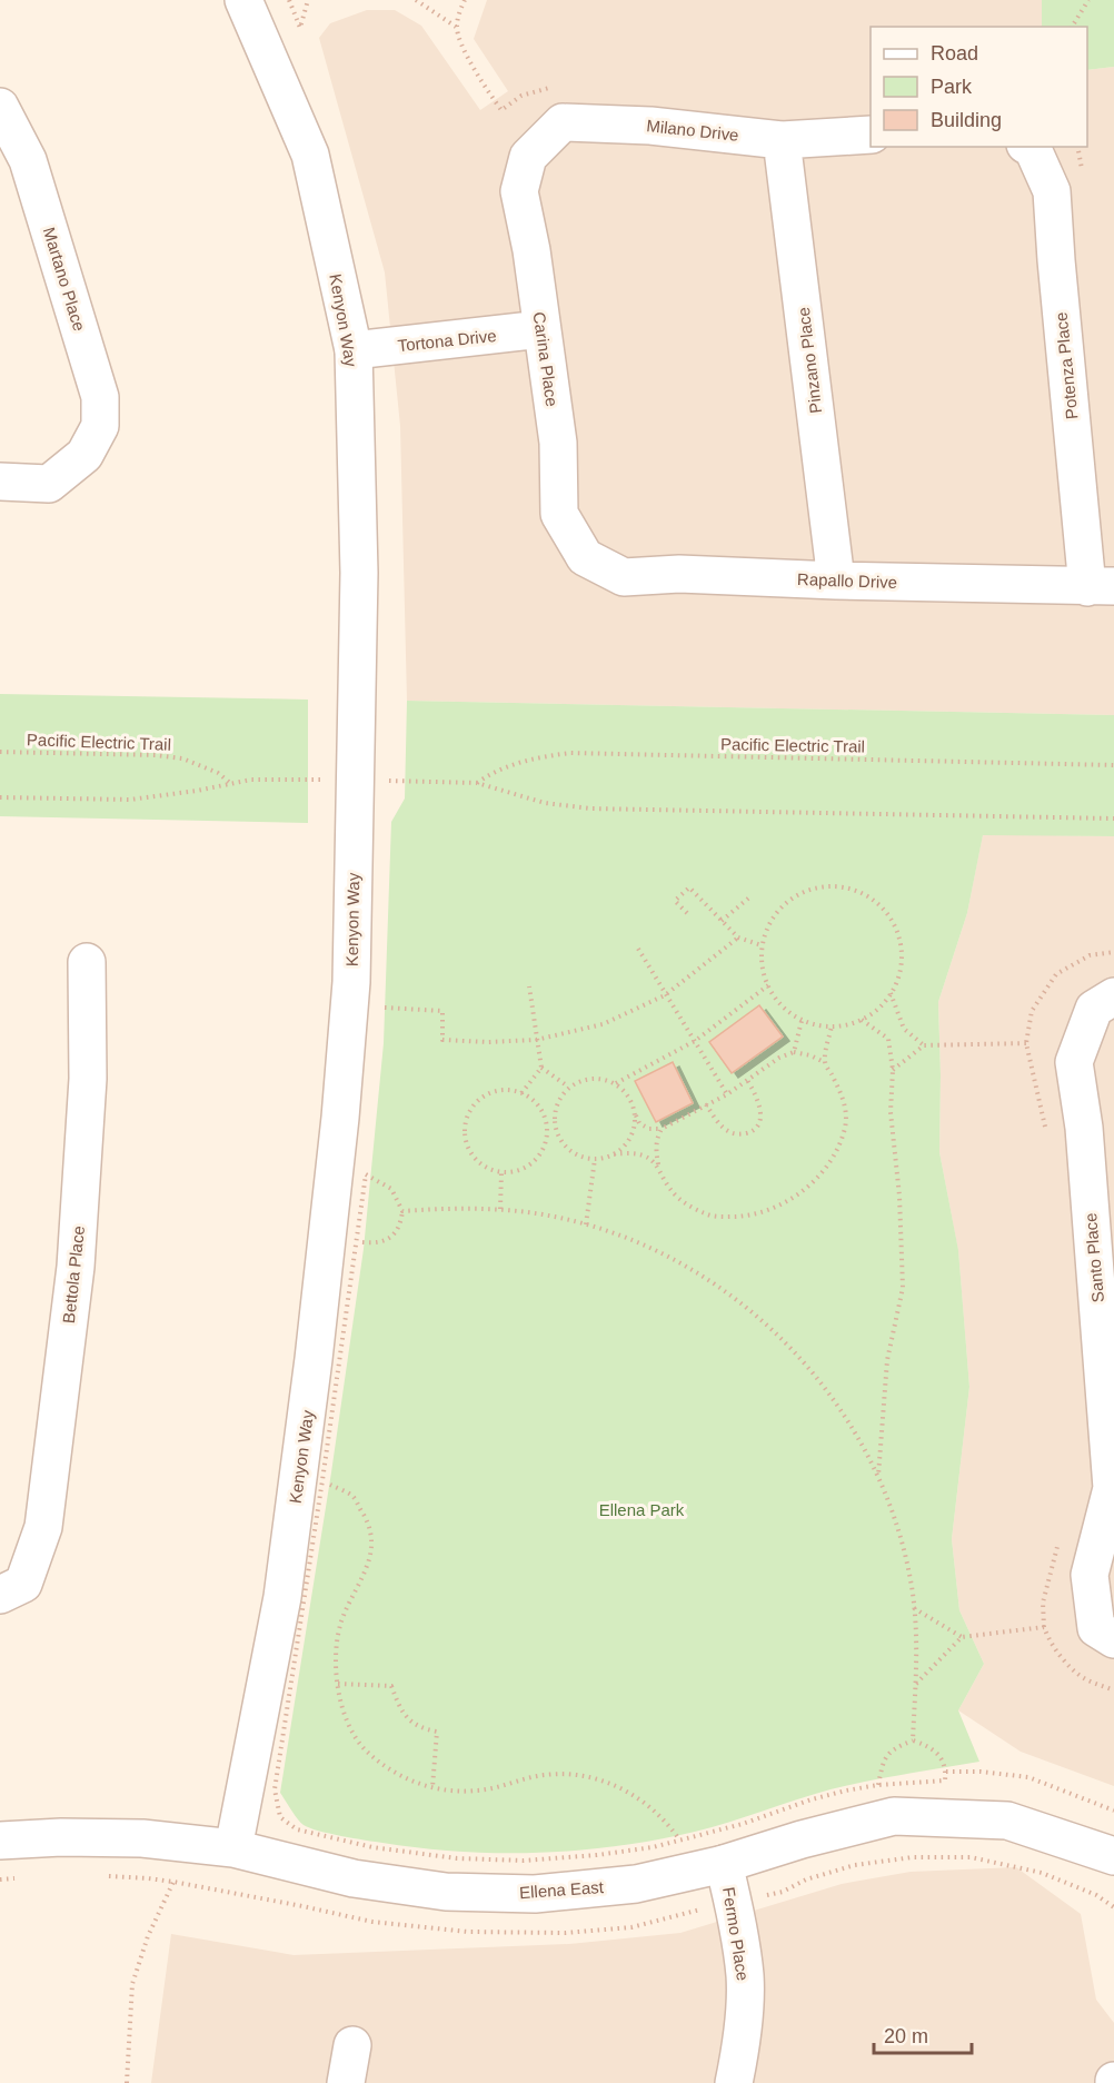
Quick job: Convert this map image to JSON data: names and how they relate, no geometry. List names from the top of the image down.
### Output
{
  "streets": {
    "street": [
      "Milano Drive",
      "Martano Place",
      "Kenyon Way",
      "Tortona Drive",
      "Carina Place",
      "Pinzano Place",
      "Potenza Place",
      "Rapallo Drive",
      "Santo Place",
      "Bettola Place",
      "Ellena East",
      "Fermo Place"
    ],
    "path": ["Pacific Electric Trail"]
  },
  "crossings": [
    ["Milano Drive", "Carina Place"],
    ["Milano Drive", "Pinzano Place"],
    ["Kenyon Way", "Tortona Drive"],
    ["Kenyon Way", "Ellena East"],
    ["Tortona Drive", "Carina Place"],
    ["Carina Place", "Rapallo Drive"],
    ["Pinzano Place", "Rapallo Drive"],
    ["Potenza Place", "Rapallo Drive"],
    ["Ellena East", "Fermo Place"]
  ],
  "parks": ["Ellena Park"],
  "legend": ["Road", "Park", "Building"],
  "scale_bar": "20 m"
}
